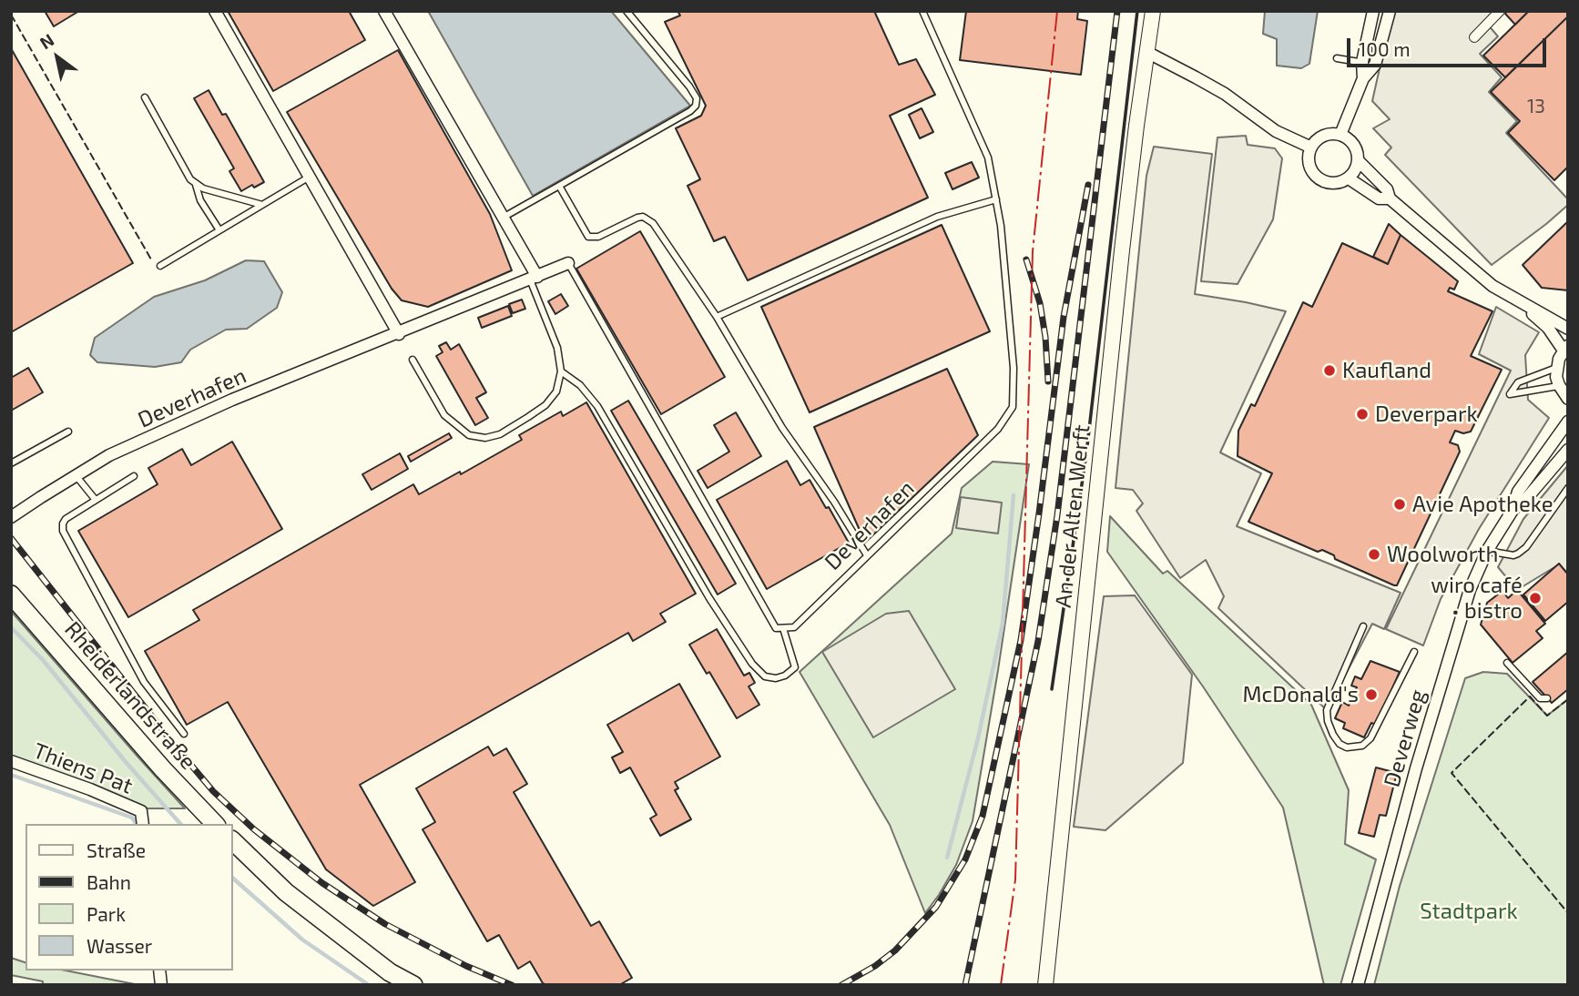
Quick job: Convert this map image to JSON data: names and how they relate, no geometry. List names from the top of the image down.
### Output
{
  "streets": {
    "main road": ["Rheiderlandstraße"],
    "street": [
      "Deverhafen",
      "An der Alten Werft",
      "Deverweg",
      "Thiens Pat"
    ]
  },
  "parks": ["Stadtpark"],
  "places": [
    "Kaufland",
    "Deverpark",
    "Avie Apotheke",
    "Woolworth",
    "wiro café • bistro",
    "McDonald's"
  ],
  "house_numbers": ["13"],
  "legend": [
    "Straße",
    "Bahn",
    "Park",
    "Wasser"
  ],
  "scale_bar": "100 m",
  "north": "top left"
}
